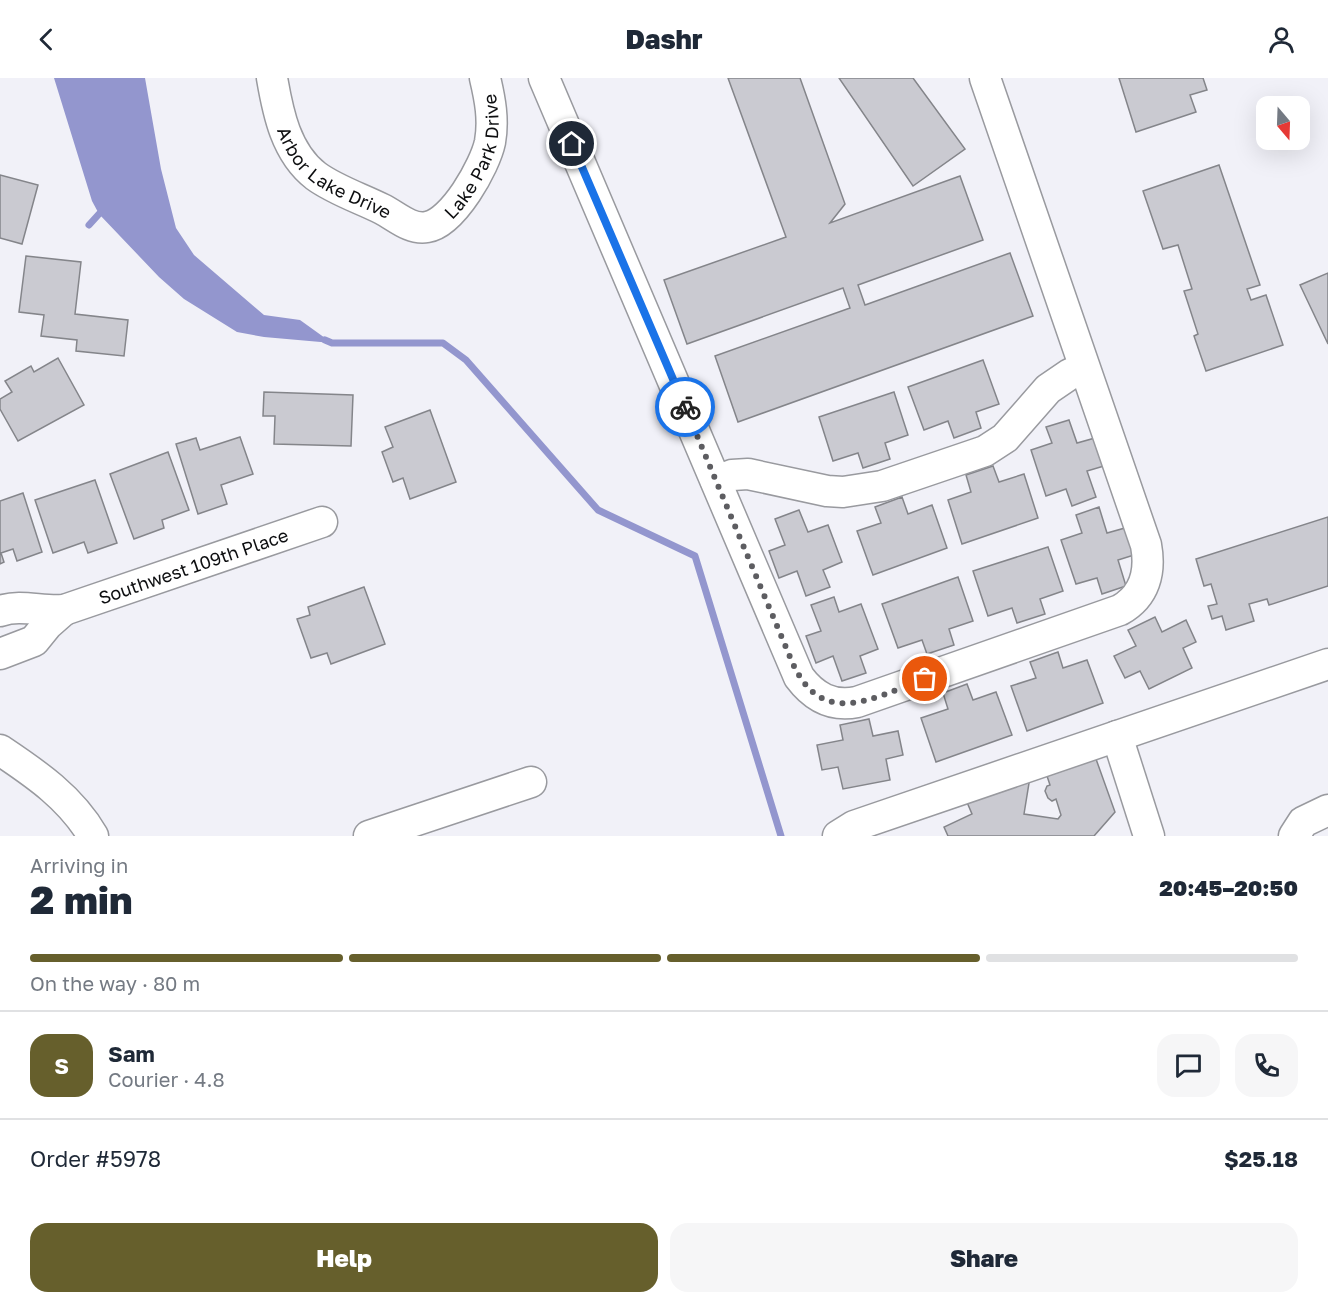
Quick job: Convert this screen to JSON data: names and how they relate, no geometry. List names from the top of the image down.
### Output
{
  "streets": {
    "street": ["Lake Park Drive", "Arbor Lake Drive", "Southwest 109th Place"]
  },
  "crossings": [
    ["Lake Park Drive", "Arbor Lake Drive"]
  ],
  "north": "bottom",
  "page": {
    "header": "Dashr",
    "heading": ["2 min", "Arriving in", "20:45–20:50"],
    "panel": [
      "Sam",
      "Courier · 4.8",
      "Order #5978",
      "$25.18"
    ],
    "bar": "On the way · 80 m",
    "round": "S",
    "buttons": ["Help", "Share"]
  }
}
